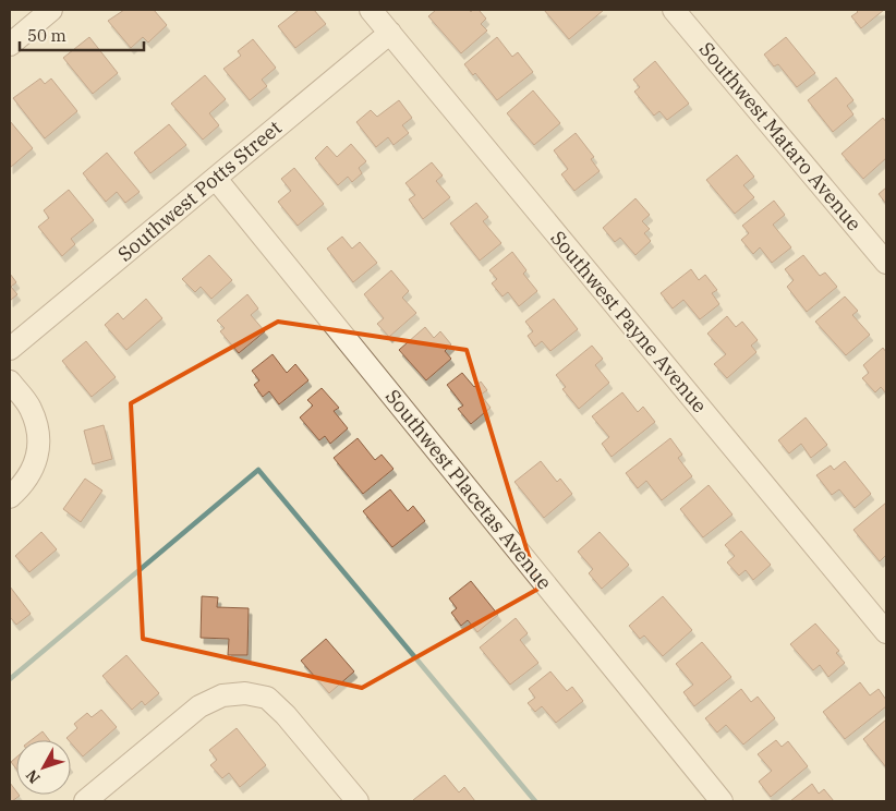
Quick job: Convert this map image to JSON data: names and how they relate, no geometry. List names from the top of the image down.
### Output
{
  "streets": {
    "street": [
      "Southwest Mataro Avenue",
      "Southwest Potts Street",
      "Southwest Payne Avenue",
      "Southwest Placetas Avenue"
    ]
  },
  "crossings": [
    ["Southwest Potts Street", "Southwest Payne Avenue"],
    ["Southwest Potts Street", "Southwest Placetas Avenue"]
  ],
  "scale_bar": "50 m",
  "north": "bottom left"
}
